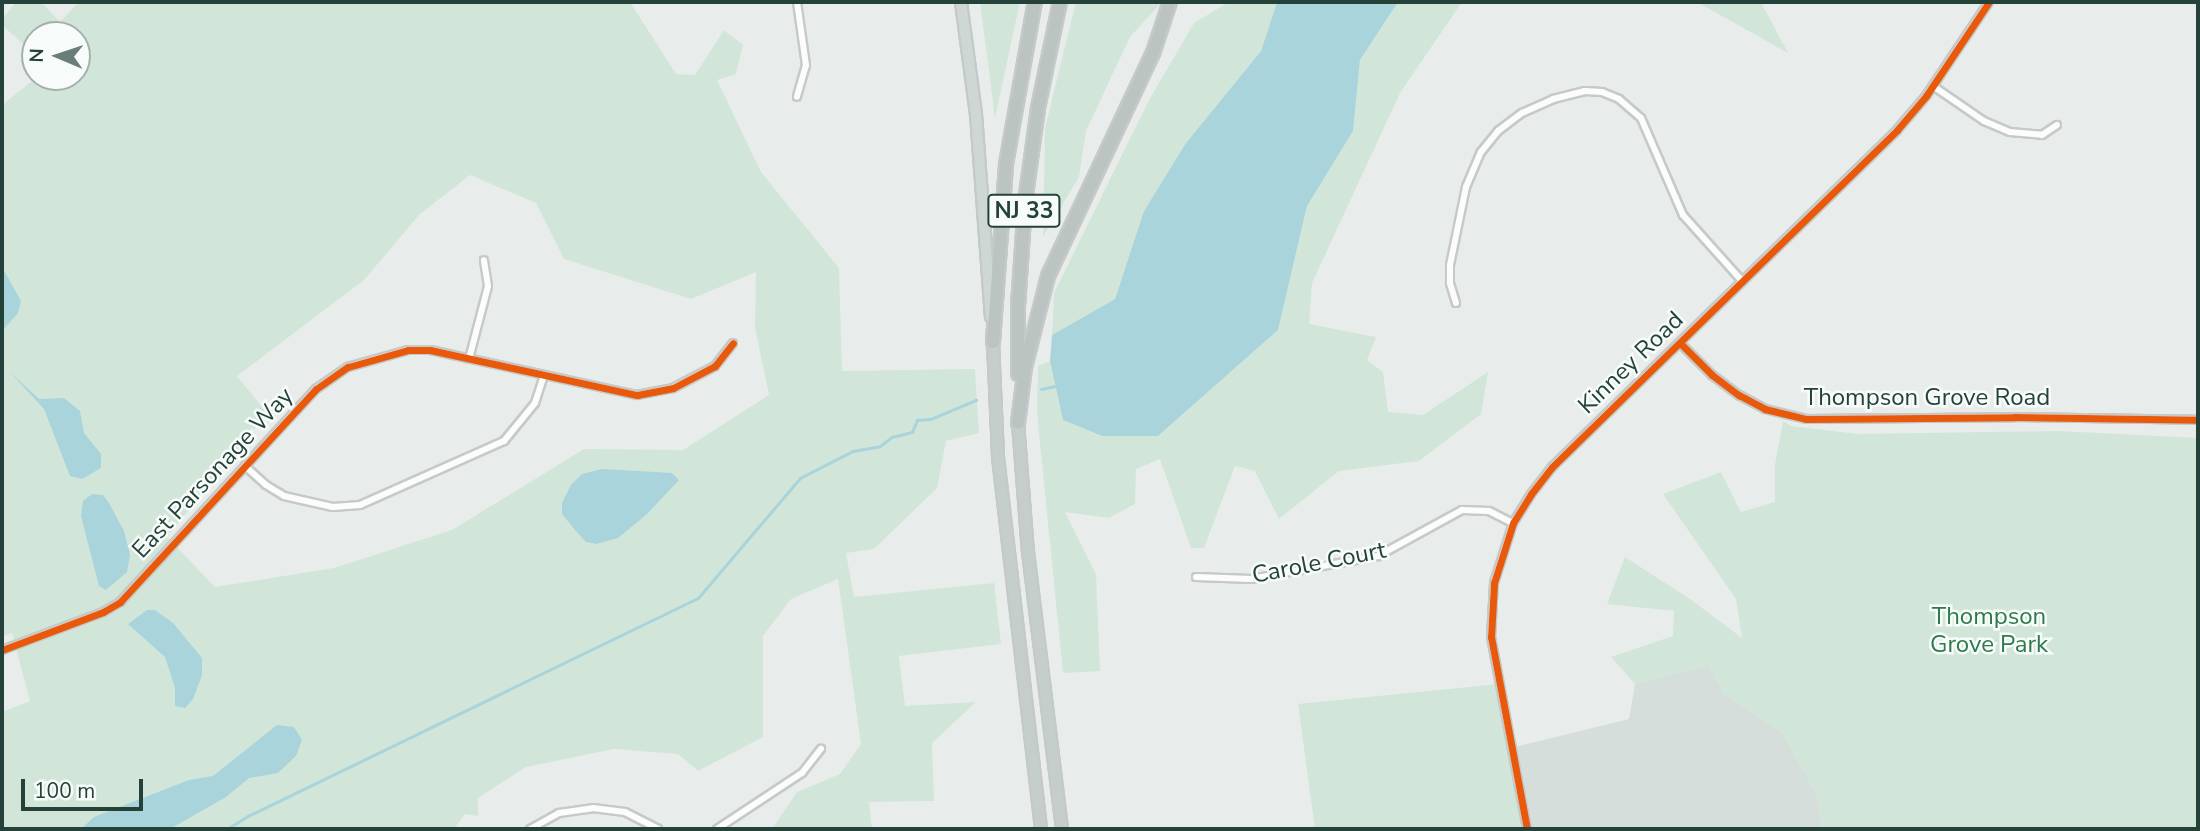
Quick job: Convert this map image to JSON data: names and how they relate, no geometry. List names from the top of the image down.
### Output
{
  "streets": {
    "highway": ["NJ 33"],
    "street": [
      "Kinney Road",
      "Thompson Grove Road",
      "East Parsonage Way",
      "Carole Court"
    ]
  },
  "crossings": [
    ["Kinney Road", "Thompson Grove Road"],
    ["Kinney Road", "Carole Court"]
  ],
  "parks": ["Thompson Grove Park"],
  "scale_bar": "100 m",
  "north": "left"
}
